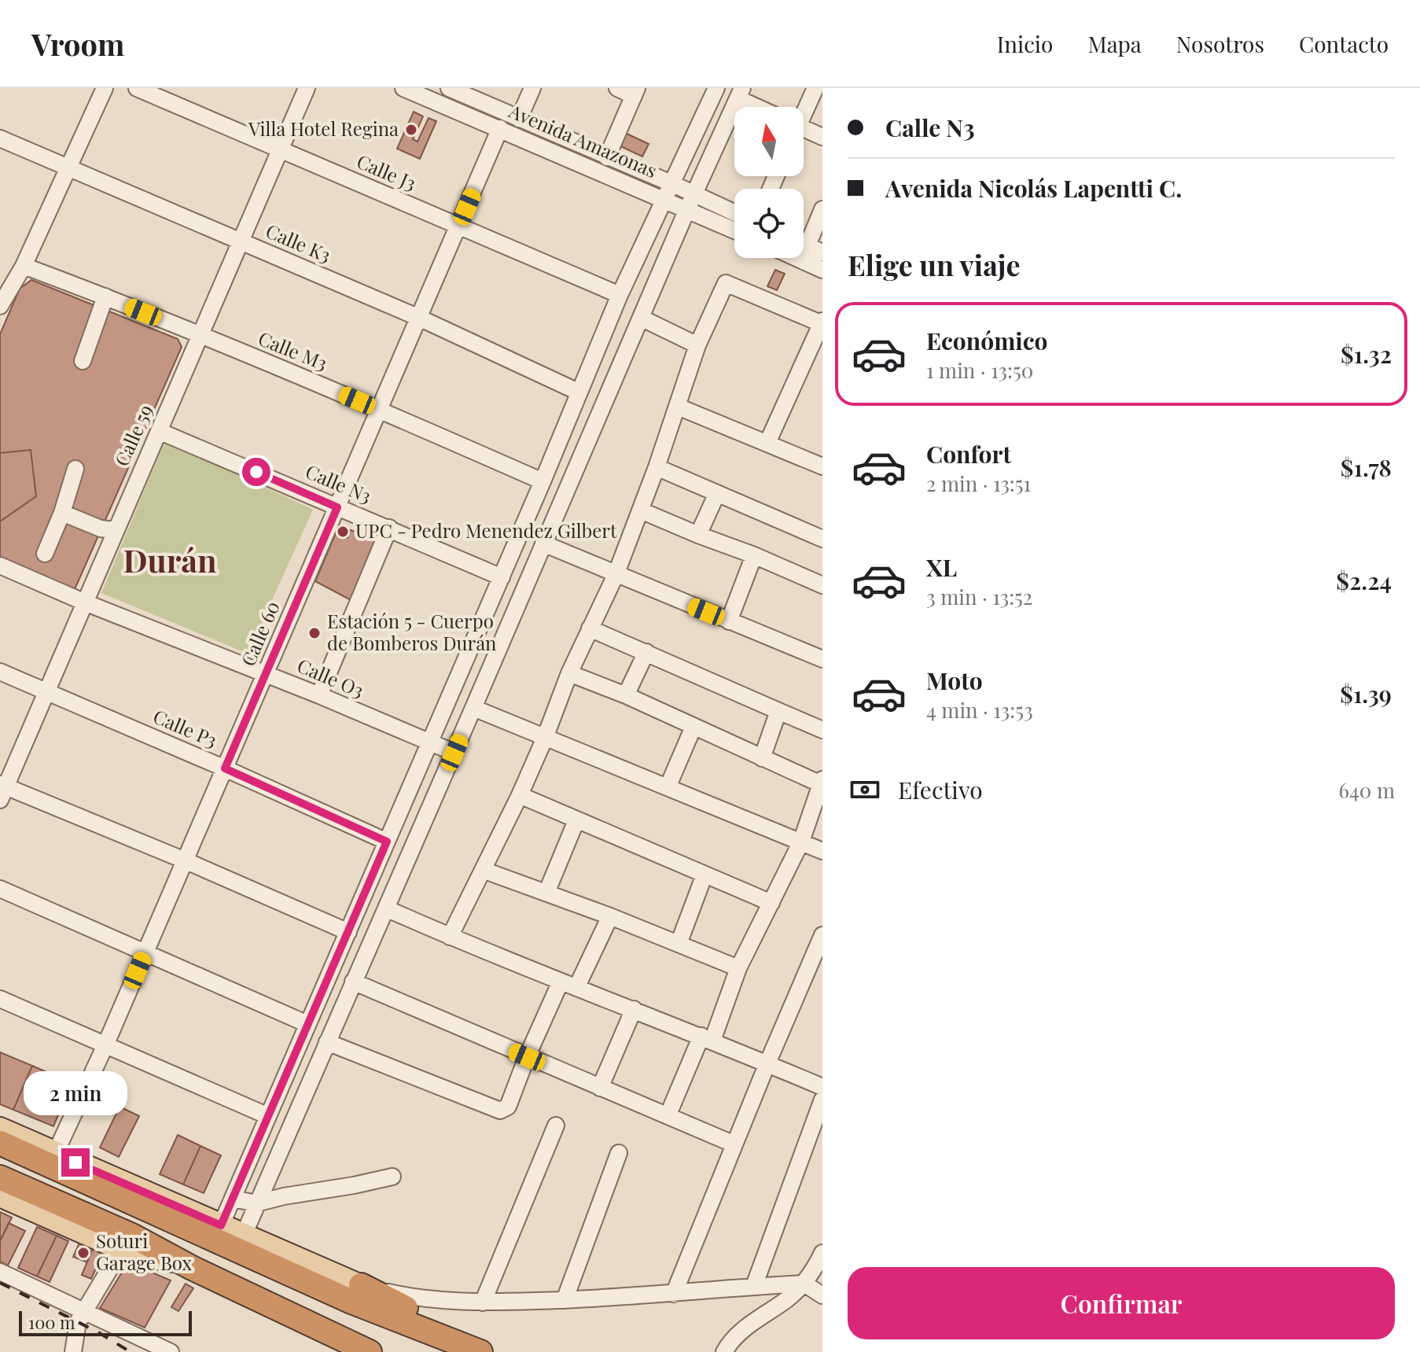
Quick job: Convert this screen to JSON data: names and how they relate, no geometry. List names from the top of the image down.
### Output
{
  "streets": {
    "street": [
      "Avenida Amazonas",
      "Calle J3",
      "Calle K3",
      "Calle M3",
      "Calle 59",
      "Calle N3",
      "Calle 60",
      "Calle O3",
      "Calle P3"
    ]
  },
  "crossings": [
    ["Avenida Amazonas", "Calle 60"],
    ["Calle J3", "Calle 59"],
    ["Calle J3", "Calle 60"],
    ["Calle K3", "Calle 59"],
    ["Calle K3", "Calle 60"],
    ["Calle M3", "Calle 59"],
    ["Calle M3", "Calle 60"],
    ["Calle 59", "Calle N3"],
    ["Calle 59", "Calle O3"],
    ["Calle 59", "Calle P3"],
    ["Calle N3", "Calle 60"],
    ["Calle 60", "Calle O3"],
    ["Calle 60", "Calle P3"]
  ],
  "districts": ["Durán"],
  "places": [
    "Villa Hotel Regina",
    "UPC - Pedro Menendez Gilbert",
    "Estación 5 - Cuerpo de Bomberos Durán",
    "Soturi Garage Box"
  ],
  "scale_bar": "100 m",
  "north": "top",
  "page": {
    "header": "Vroom",
    "nav": [
      "Inicio",
      "Mapa",
      "Nosotros",
      "Contacto"
    ],
    "banner": ["Calle N3", "Avenida Nicolás Lapentti C."],
    "heading": "Elige un viaje",
    "list": [
      {
        "name": "Económico",
        "note": "1 min · 13:50",
        "value": "$1.32"
      },
      {
        "name": "Confort",
        "note": "2 min · 13:51",
        "value": "$1.78"
      },
      {
        "name": "XL",
        "note": "3 min · 13:52",
        "value": "$2.24"
      },
      {
        "name": "Moto",
        "note": "4 min · 13:53",
        "value": "$1.39"
      }
    ],
    "pay": ["Efectivo", "640 m"],
    "bubble": "2 min",
    "buttons": "Confirmar",
    "scale": "100 m"
  }
}
